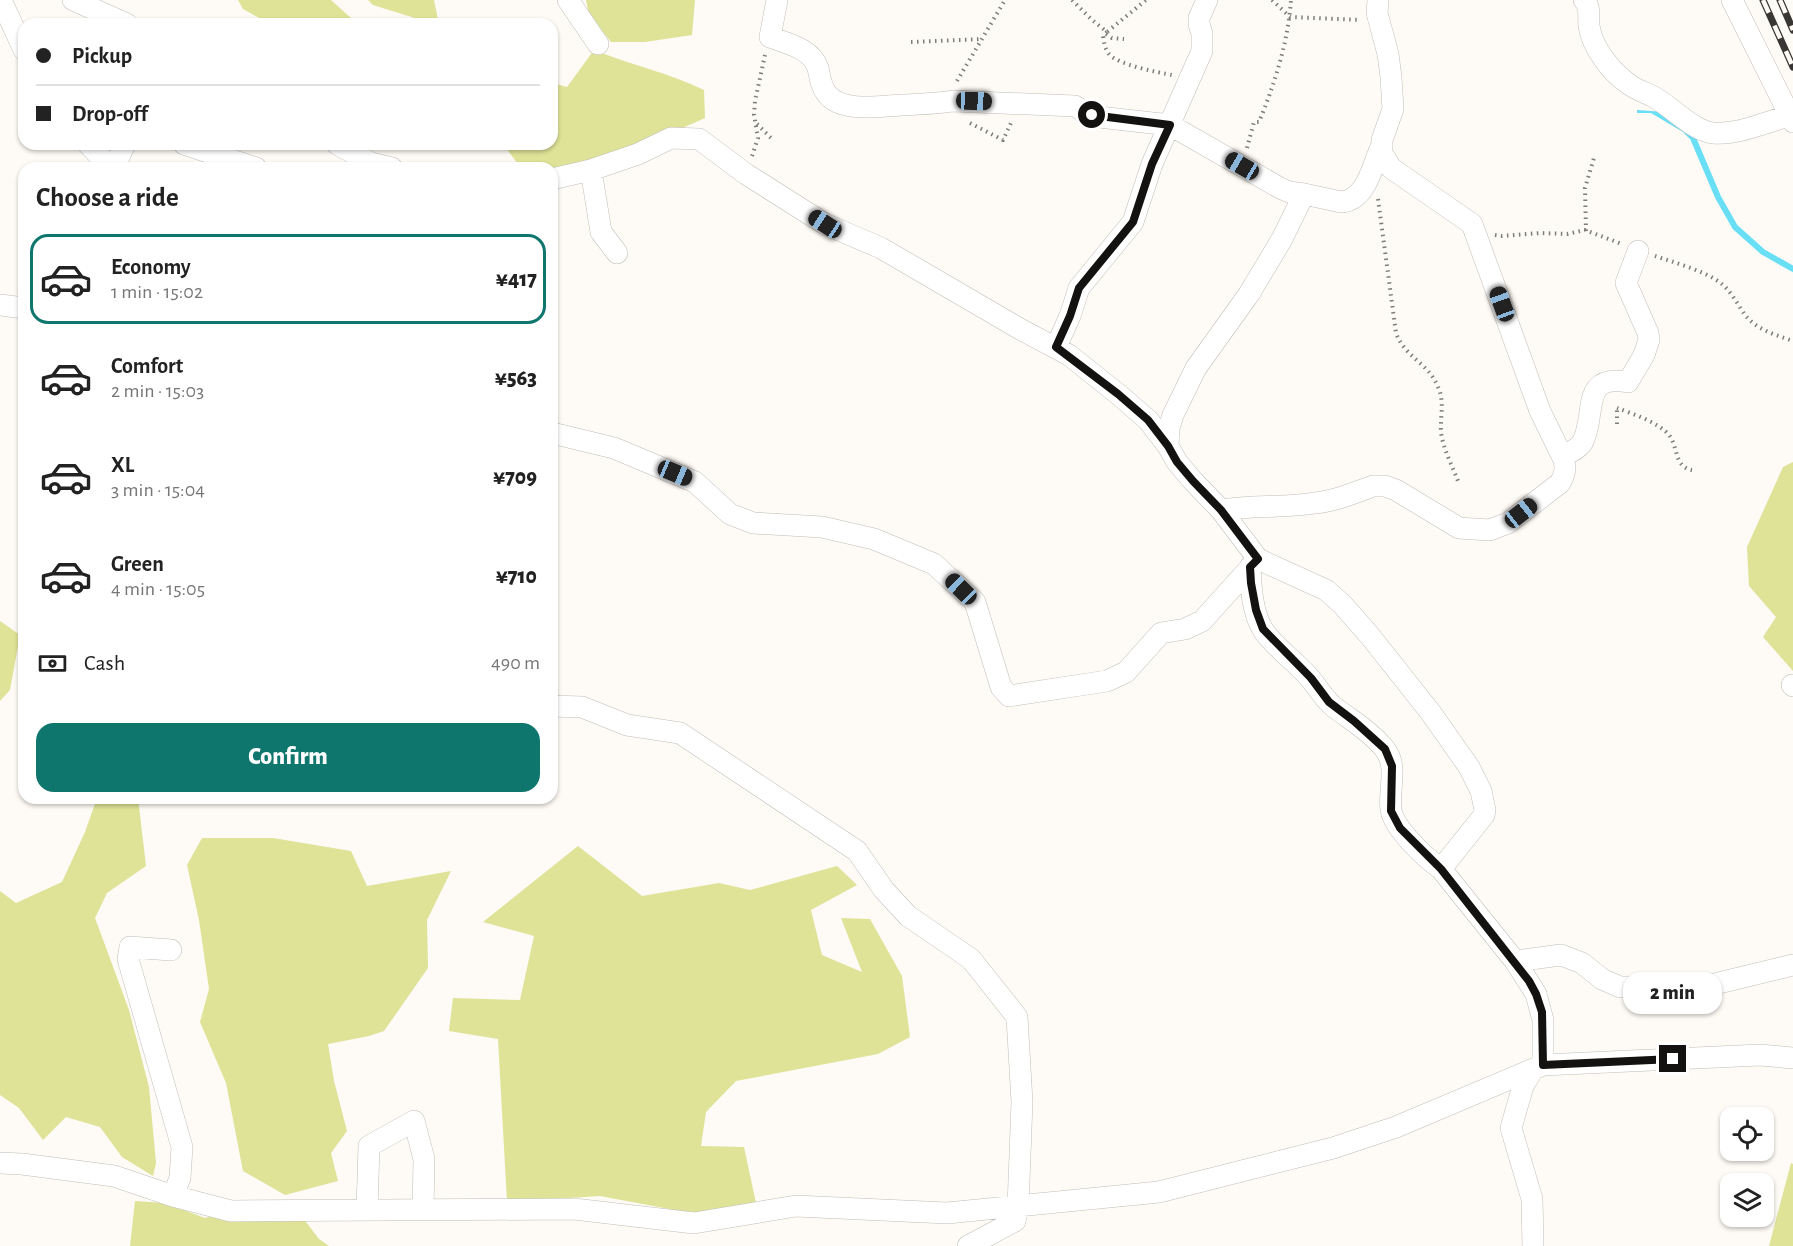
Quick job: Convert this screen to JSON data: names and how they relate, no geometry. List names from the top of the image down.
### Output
{
  "page": {
    "banner": ["Pickup", "Drop-off"],
    "heading": "Choose a ride",
    "list": [
      {
        "name": "Economy",
        "note": "1 min · 15:02",
        "value": "¥417"
      },
      {
        "name": "Comfort",
        "note": "2 min · 15:03",
        "value": "¥563"
      },
      {
        "name": "XL",
        "note": "3 min · 15:04",
        "value": "¥709"
      },
      {
        "name": "Green",
        "note": "4 min · 15:05",
        "value": "¥710"
      }
    ],
    "pay": ["Cash", "490 m"],
    "buttons": "Confirm",
    "bubble": "2 min"
  }
}
